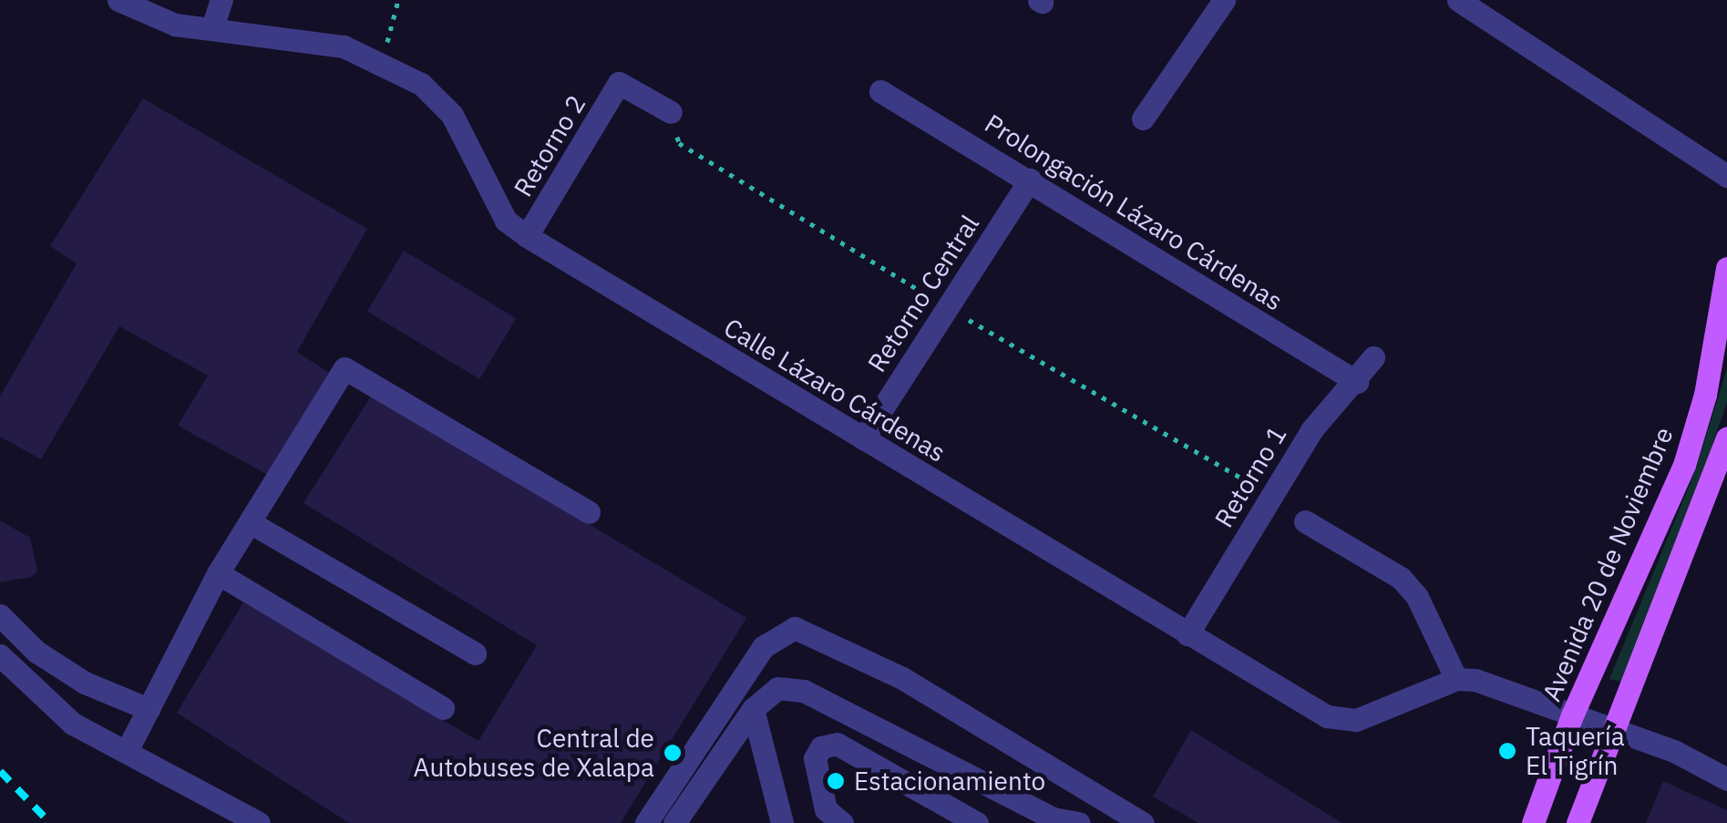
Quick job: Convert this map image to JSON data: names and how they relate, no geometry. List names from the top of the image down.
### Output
{
  "streets": {
    "main road": ["Avenida 20 de Noviembre"],
    "street": [
      "Retorno 2",
      "Prolongación Lázaro Cárdenas",
      "Retorno Central",
      "Calle Lázaro Cárdenas",
      "Retorno 1"
    ]
  },
  "crossings": [
    ["Retorno 2", "Calle Lázaro Cárdenas"],
    ["Prolongación Lázaro Cárdenas", "Retorno Central"],
    ["Prolongación Lázaro Cárdenas", "Retorno 1"],
    ["Retorno Central", "Calle Lázaro Cárdenas"],
    ["Calle Lázaro Cárdenas", "Retorno 1"]
  ],
  "places": ["Taquería El Tigrín", "Central de Autobuses de Xalapa", "Estacionamiento"]
}
